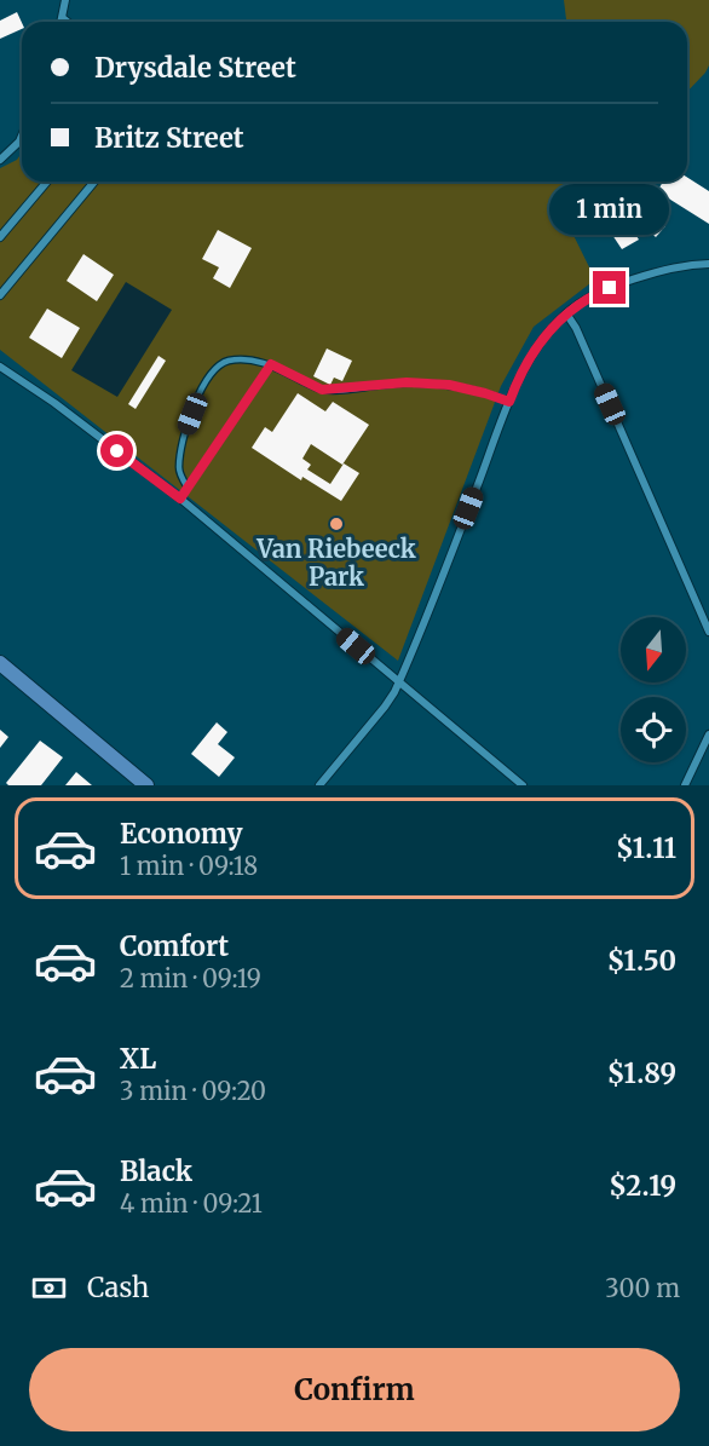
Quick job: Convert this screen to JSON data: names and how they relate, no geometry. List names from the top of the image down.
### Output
{
  "places": ["Van Riebeeck Park"],
  "north": "bottom",
  "page": {
    "banner": ["Drysdale Street", "Britz Street"],
    "bubble": "1 min",
    "list": [
      {
        "name": "Economy",
        "note": "1 min · 09:18",
        "value": "$1.11"
      },
      {
        "name": "Comfort",
        "note": "2 min · 09:19",
        "value": "$1.50"
      },
      {
        "name": "XL",
        "note": "3 min · 09:20",
        "value": "$1.89"
      },
      {
        "name": "Black",
        "note": "4 min · 09:21",
        "value": "$2.19"
      }
    ],
    "pay": ["Cash", "300 m"],
    "buttons": "Confirm"
  }
}
